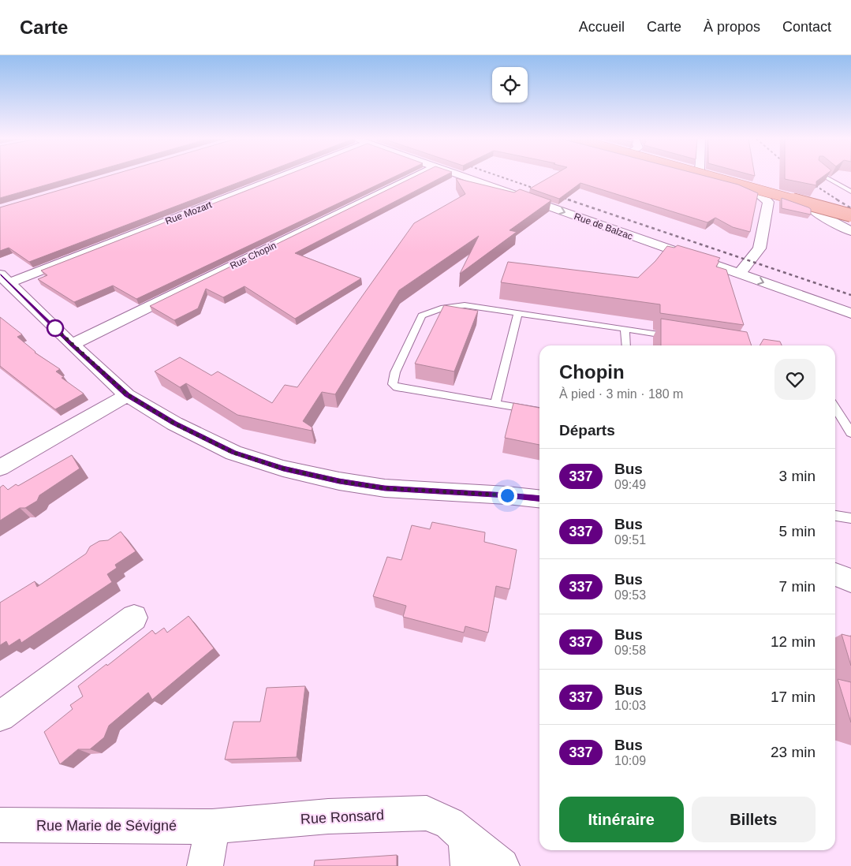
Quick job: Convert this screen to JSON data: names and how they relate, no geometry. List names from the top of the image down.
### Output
{
  "streets": {
    "street": [
      "Rue Mozart",
      "Rue de Balzac",
      "Rue Chopin",
      "Rue Ronsard",
      "Rue Marie de Sévigné"
    ]
  },
  "crossings": [
    ["Rue Ronsard", "Rue Marie de Sévigné"]
  ],
  "lines": ["bus line 337"],
  "page": {
    "header": "Carte",
    "nav": [
      "Accueil",
      "Carte",
      "À propos",
      "Contact"
    ],
    "heading": [
      ["Chopin", "À pied · 3 min · 180 m"],
      "Départs"
    ],
    "list": [
      {
        "mark": "337",
        "name": "Bus",
        "note": "09:49",
        "value": "3 min"
      },
      {
        "mark": "337",
        "name": "Bus",
        "note": "09:51",
        "value": "5 min"
      },
      {
        "mark": "337",
        "name": "Bus",
        "note": "09:53",
        "value": "7 min"
      },
      {
        "mark": "337",
        "name": "Bus",
        "note": "09:58",
        "value": "12 min"
      },
      {
        "mark": "337",
        "name": "Bus",
        "note": "10:03",
        "value": "17 min"
      },
      {
        "mark": "337",
        "name": "Bus",
        "note": "10:09",
        "value": "23 min"
      }
    ],
    "buttons": ["Itinéraire", "Billets"]
  }
}
